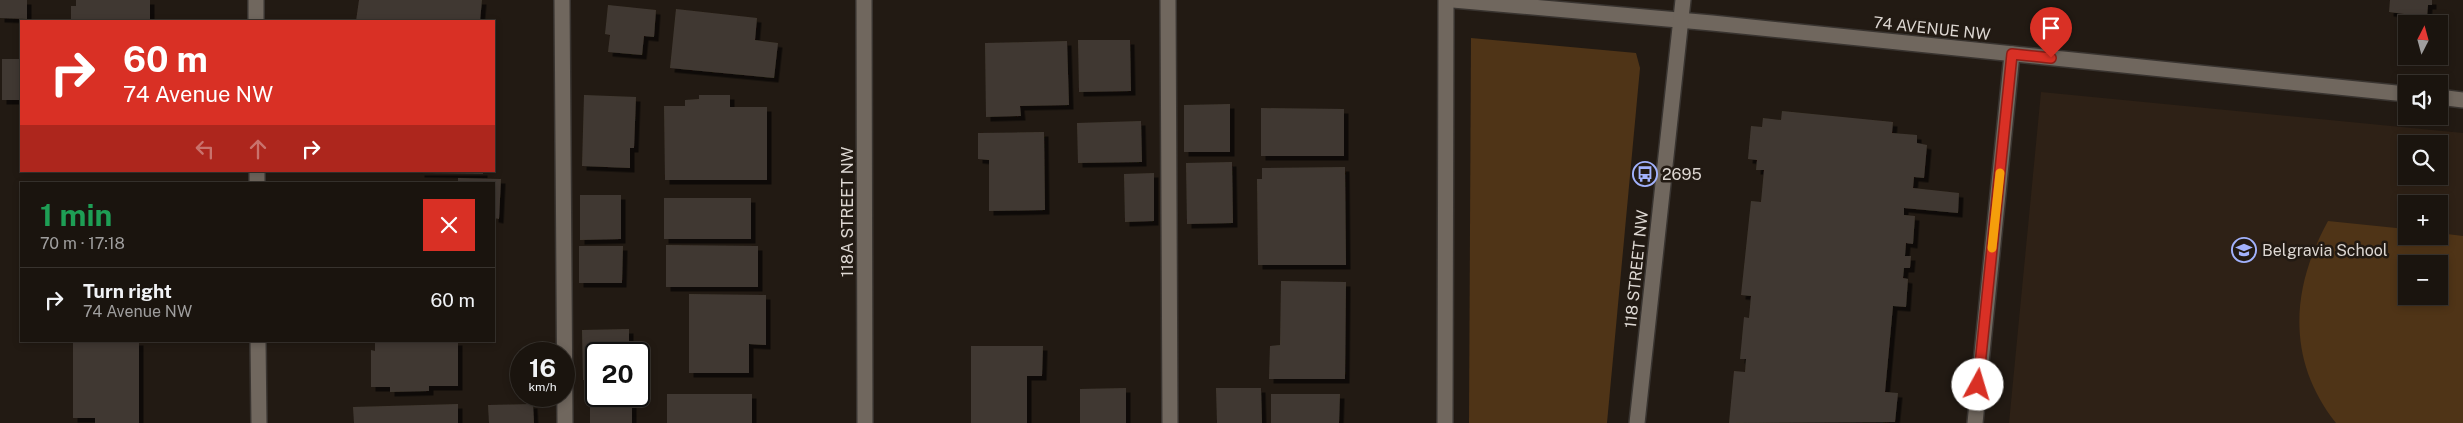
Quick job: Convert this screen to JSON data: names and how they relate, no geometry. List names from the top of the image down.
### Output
{
  "streets": {
    "street": ["74 AVENUE NW", "118A STREET NW", "118 STREET NW"]
  },
  "crossings": [
    ["74 AVENUE NW", "118 STREET NW"]
  ],
  "places": {
    "bus stop": ["2695"],
    "school or university": ["Belgravia School"]
  },
  "north": "top",
  "page": {
    "map_buttons": ["+", "−"],
    "turn": ["60 m", "74 Avenue NW"],
    "heading": ["1 min", "70 m · 17:18"],
    "list": [
      {
        "name": "Turn right",
        "note": "74 Avenue NW",
        "value": "60 m"
      }
    ],
    "speed": "16 km/h",
    "limit": "20"
  }
}
